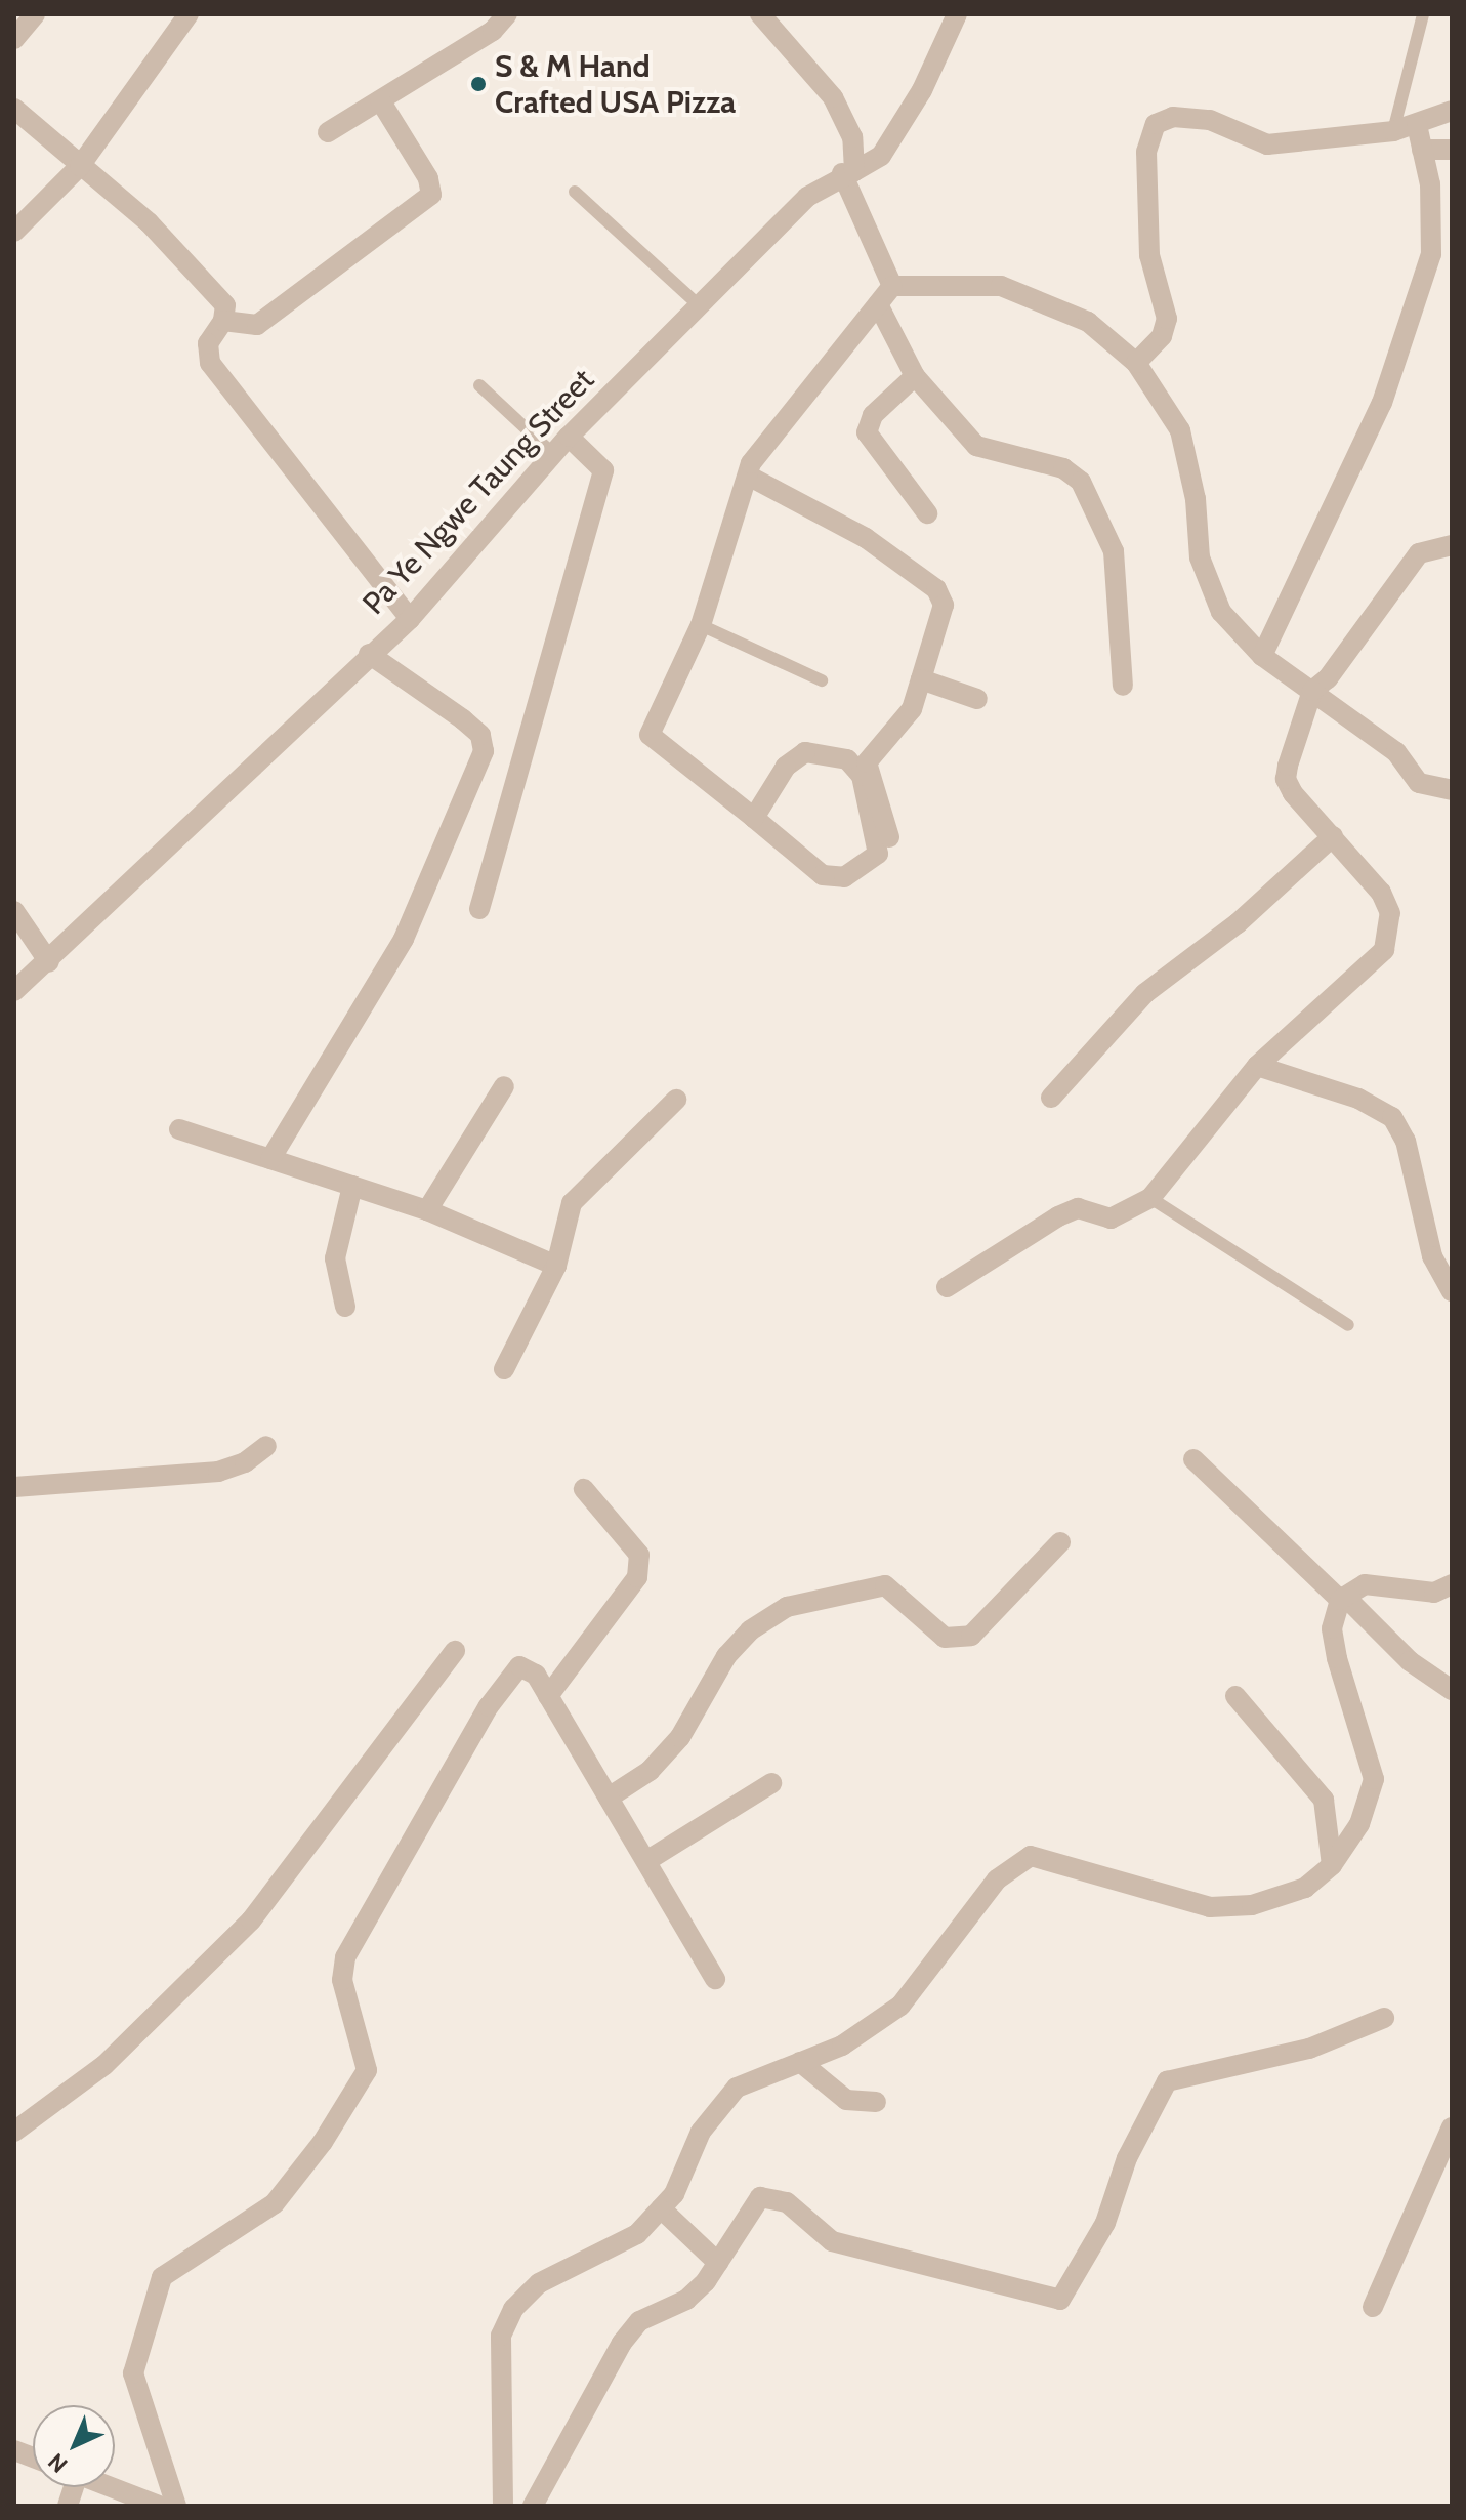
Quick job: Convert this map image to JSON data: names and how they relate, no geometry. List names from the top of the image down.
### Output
{
  "streets": {
    "street": ["Pa Ye Ngwe Taung Street"]
  },
  "places": ["S & M Hand Crafted USA Pizza"],
  "north": "bottom left"
}
